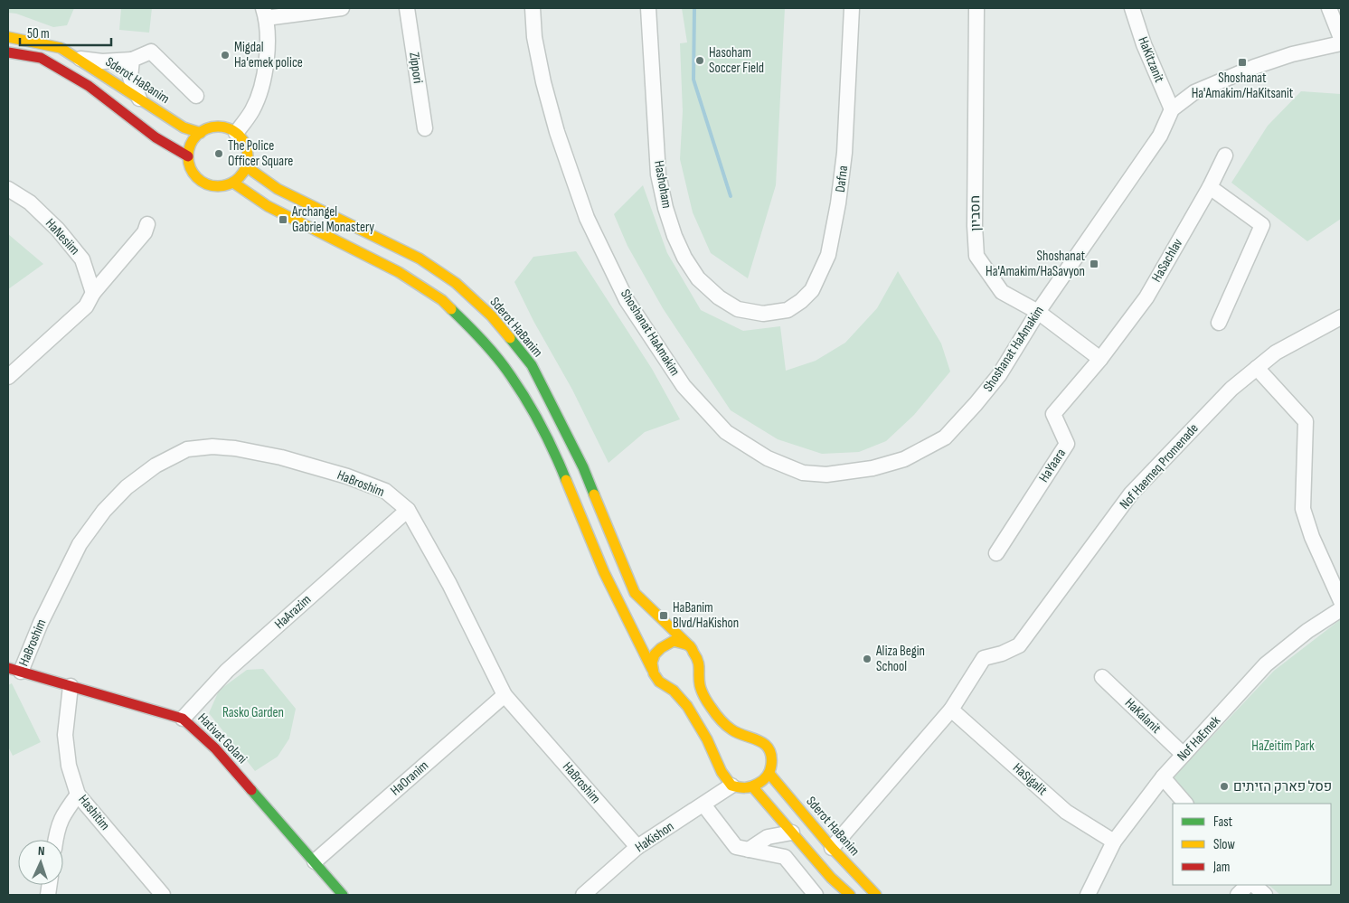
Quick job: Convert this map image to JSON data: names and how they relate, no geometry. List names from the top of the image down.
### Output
{
  "streets": {
    "main road": ["Sderot HaBanim", "Hativat Golani"],
    "street": [
      "HaKitzanit",
      "Zippori",
      "Dafna",
      "Hashoham",
      "חסביון",
      "HaNesiim",
      "HaSachlav",
      "Shoshanat HaAmakim",
      "HaYaara",
      "Nof Haemeq Promenade",
      "HaBroshim",
      "HaArazim",
      "HaKalanit",
      "Nof HaEmek",
      "HaOranim",
      "HaSigalit",
      "Hashitim",
      "HaKishon"
    ]
  },
  "crossings": [
    ["HaKitzanit", "Shoshanat HaAmakim"],
    ["Dafna", "Hashoham"],
    ["חסביון", "HaSachlav"],
    ["חסביון", "Shoshanat HaAmakim"],
    ["חסביון", "HaYaara"],
    ["HaSachlav", "HaYaara"],
    ["Nof Haemeq Promenade", "HaSigalit"],
    ["HaBroshim", "HaArazim"],
    ["HaBroshim", "Hativat Golani"],
    ["HaBroshim", "HaOranim"],
    ["HaBroshim", "HaKishon"],
    ["HaArazim", "Hativat Golani"],
    ["HaKalanit", "Nof HaEmek"],
    ["Hativat Golani", "HaOranim"],
    ["Hativat Golani", "Hashitim"],
    ["Nof HaEmek", "HaSigalit"]
  ],
  "parks": ["Rasko Garden", "HaZeitim Park"],
  "places": {
    "other": [
      "Migdal Ha'emek police",
      "Hasoham Soccer Field",
      "The Police Officer Square",
      "Aliza Begin School",
      "פסל פארק הזיתים"
    ],
    "transit": [
      "Shoshanat Ha'Amakim/HaKitsanit",
      "Archangel Gabriel Monastery",
      "Shoshanat Ha'Amakim/HaSavyon",
      "HaBanim Blvd/HaKishon"
    ]
  },
  "legend": ["Fast", "Slow", "Jam"],
  "scale_bar": "50 m",
  "north": "top"
}
